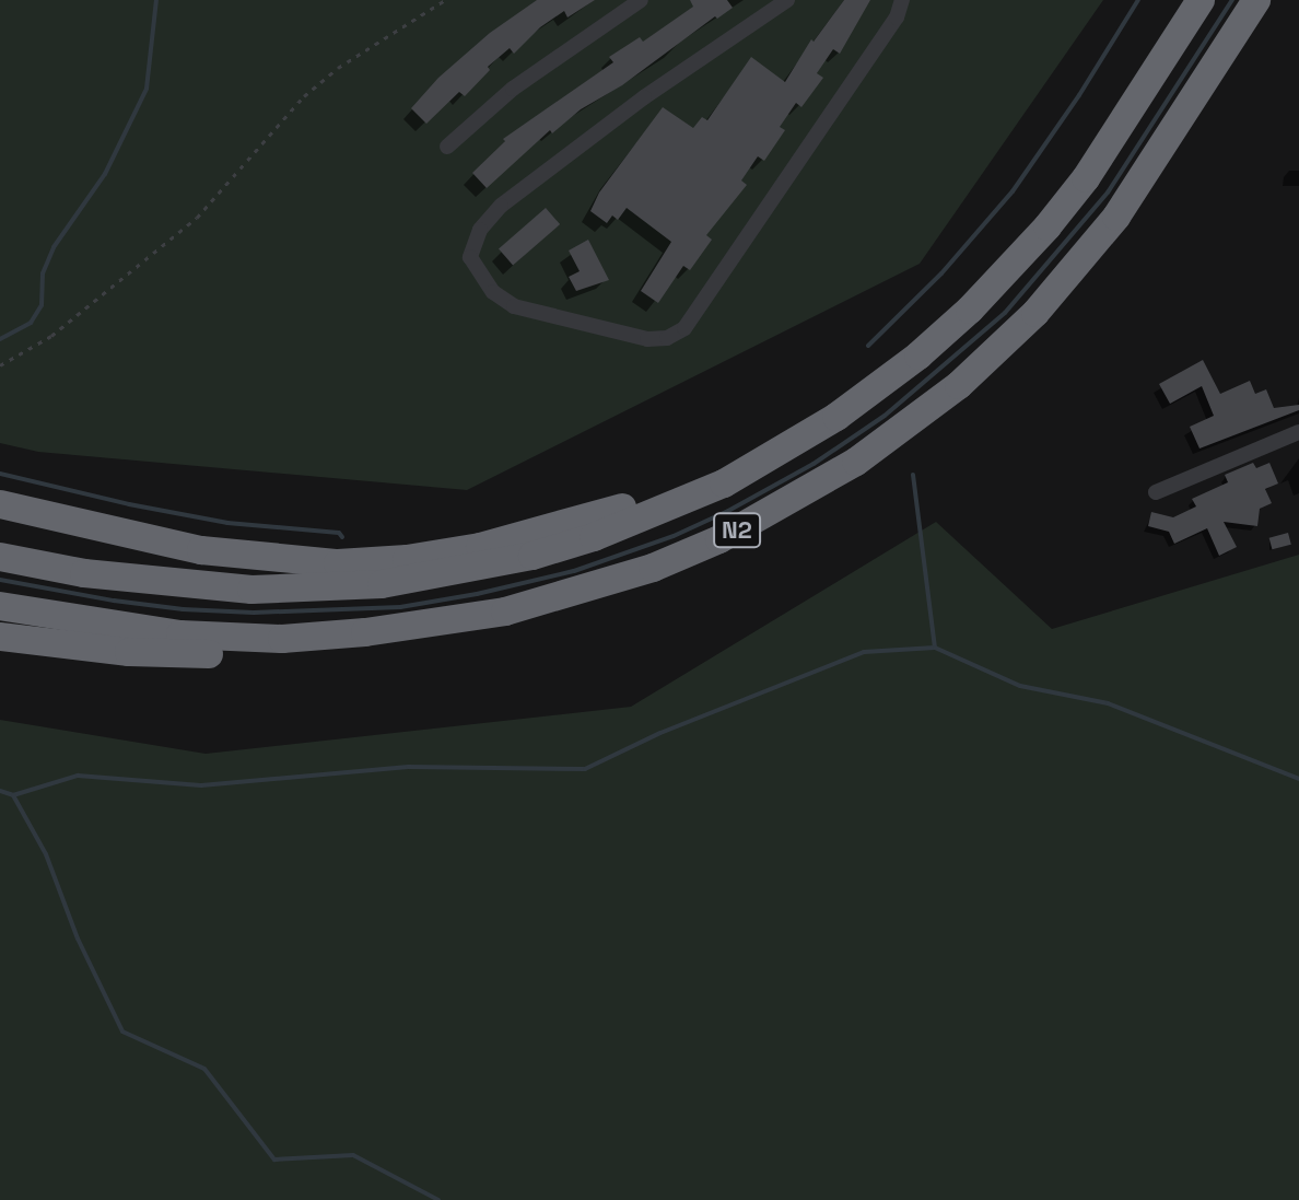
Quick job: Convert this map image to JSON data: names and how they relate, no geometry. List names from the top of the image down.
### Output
{
  "streets": {
    "highway": ["N2"]
  }
}
